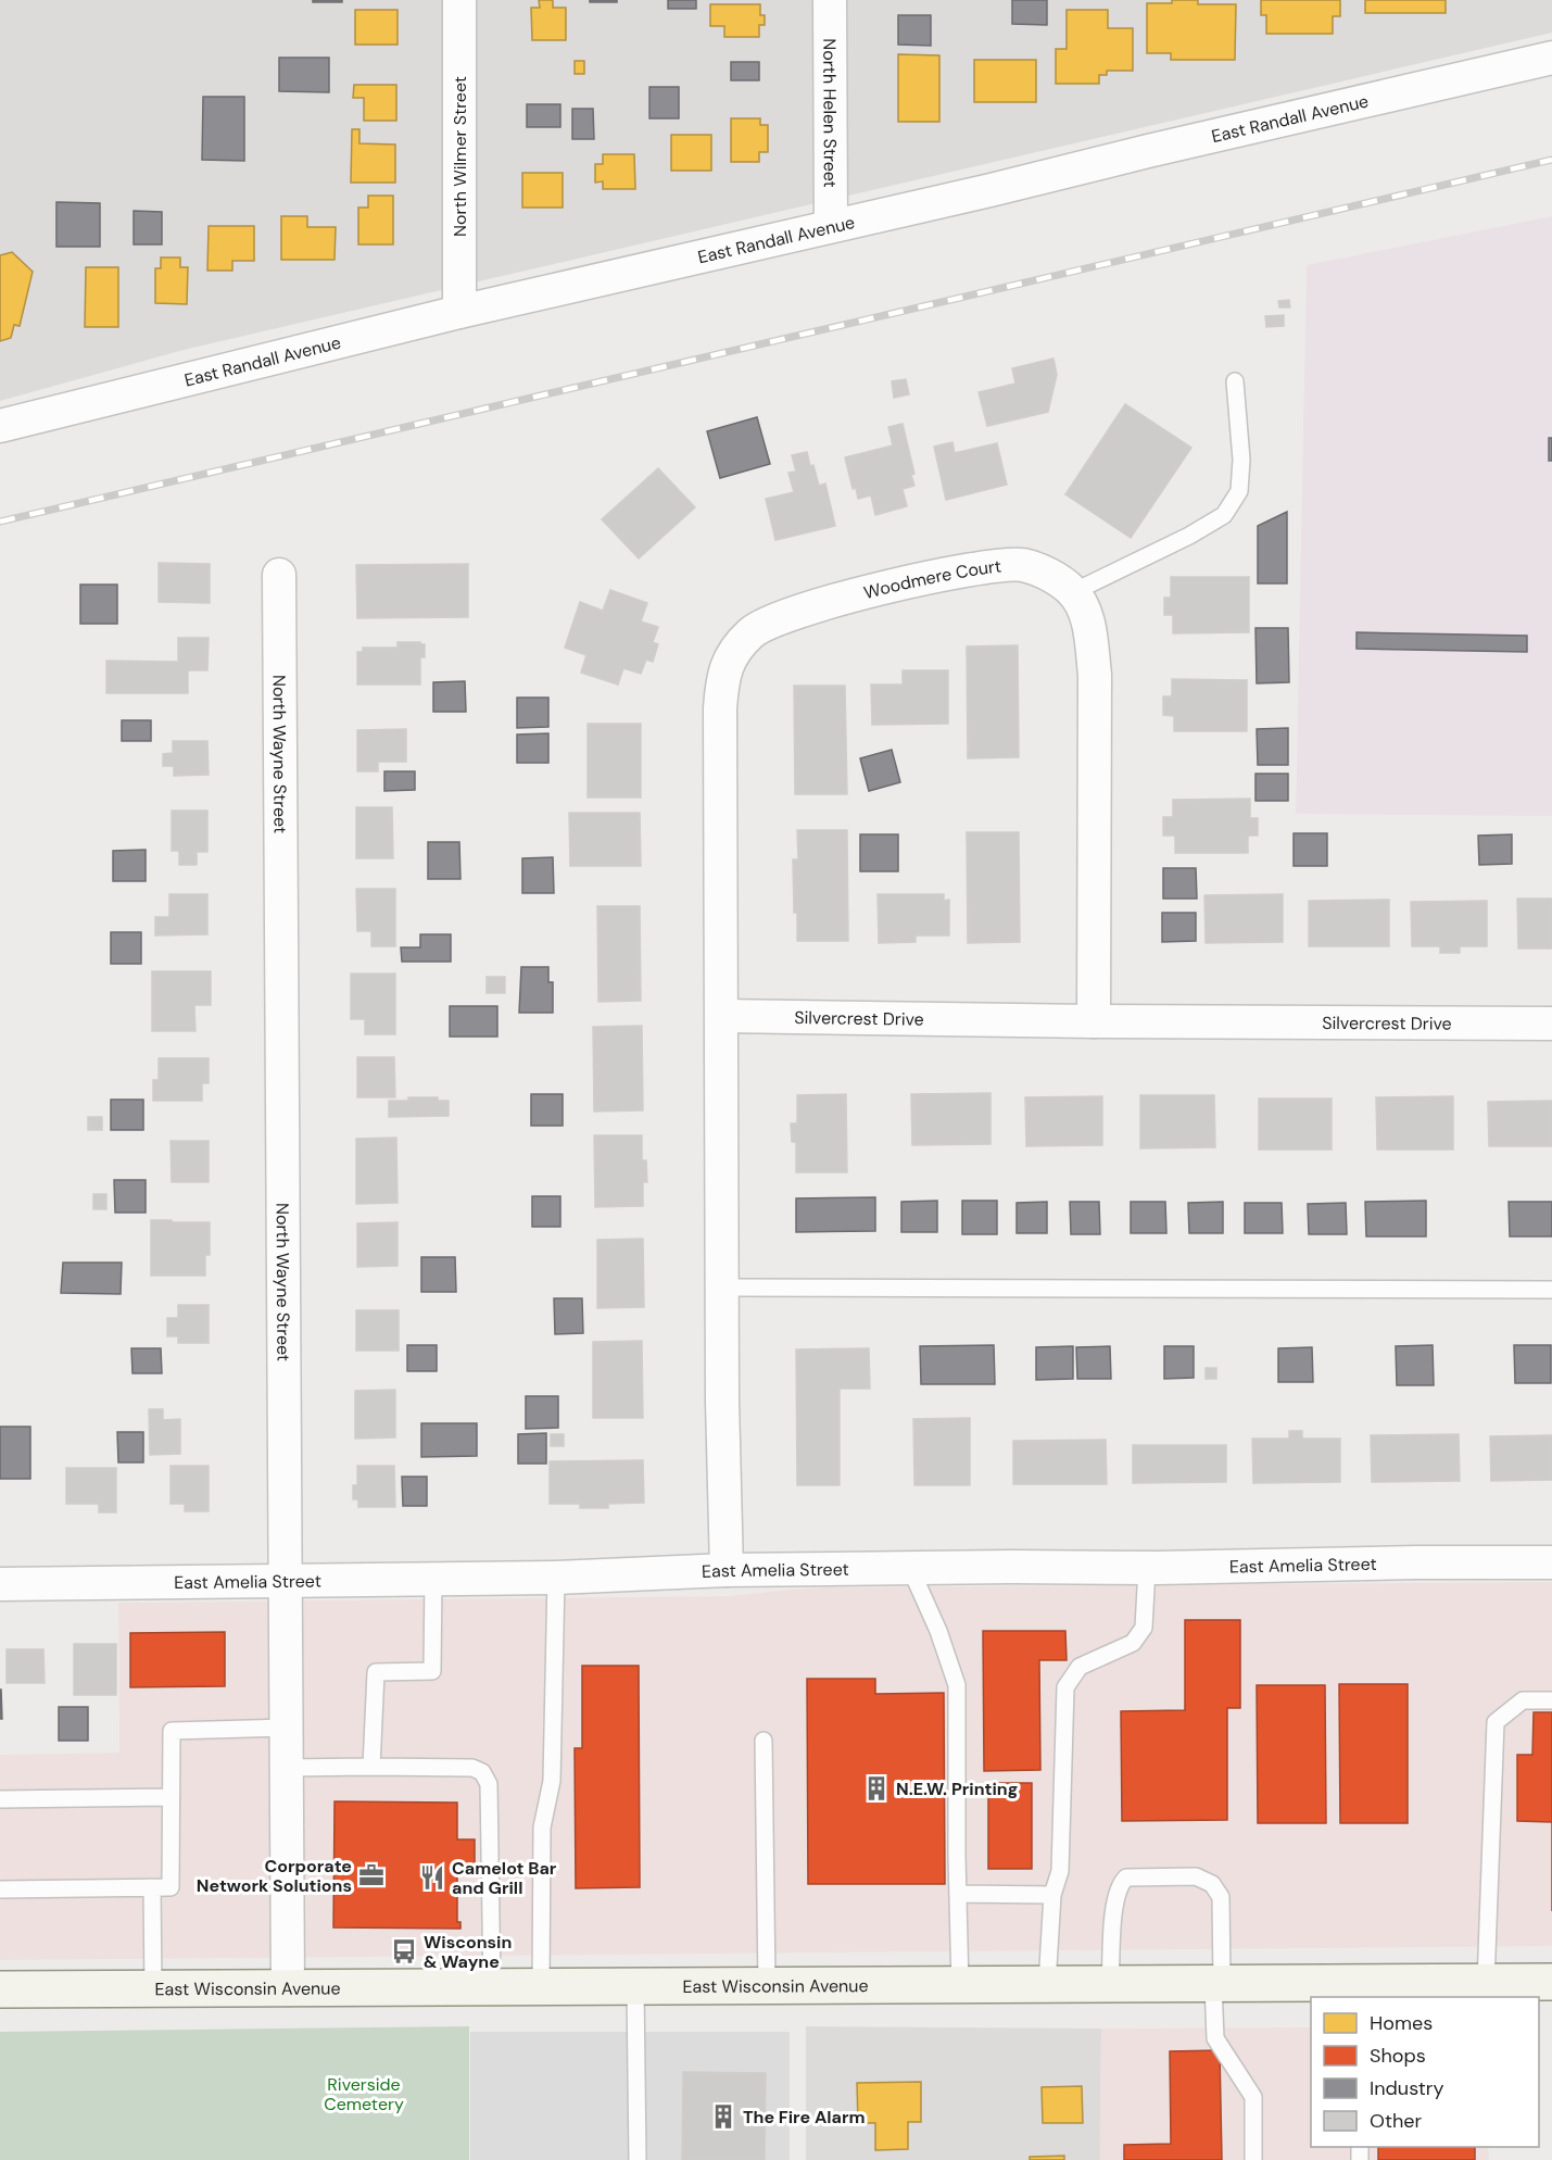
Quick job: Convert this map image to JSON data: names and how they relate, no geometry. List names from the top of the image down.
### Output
{
  "streets": {
    "main road": ["East Wisconsin Avenue"],
    "street": [
      "North Helen Street",
      "East Randall Avenue",
      "North Wilmer Street",
      "Woodmere Court",
      "North Wayne Street",
      "Silvercrest Drive",
      "East Amelia Street"
    ]
  },
  "crossings": [
    ["North Helen Street", "East Randall Avenue"],
    ["East Randall Avenue", "North Wilmer Street"],
    ["Woodmere Court", "Silvercrest Drive"],
    ["North Wayne Street", "East Amelia Street"],
    ["North Wayne Street", "East Wisconsin Avenue"]
  ],
  "parks": ["Riverside Cemetery"],
  "places": {
    "building": ["N.E.W. Printing", "The Fire Alarm"],
    "office": ["Corporate Network Solutions"],
    "restaurant": ["Camelot Bar and Grill"],
    "bus stop": ["Wisconsin & Wayne"]
  },
  "legend": [
    "Homes",
    "Shops",
    "Industry",
    "Other"
  ]
}
